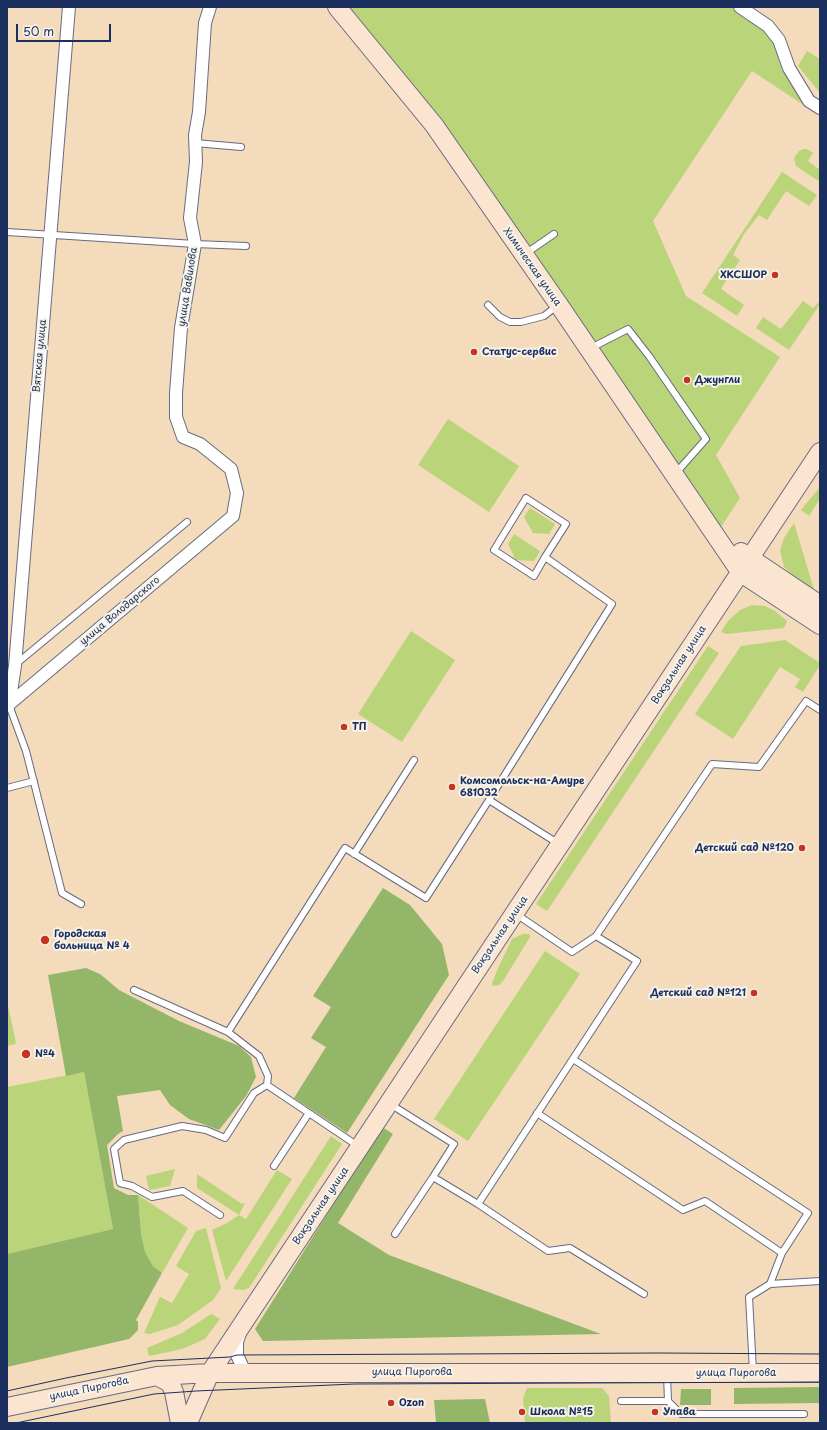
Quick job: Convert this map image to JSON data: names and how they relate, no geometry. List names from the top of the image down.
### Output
{
  "streets": {
    "main road": ["Химическая улица", "Вокзальная улица", "улица Пирогова"],
    "street": ["улица Вавилова", "Вятская улица", "улица Володарского"]
  },
  "crossings": [
    ["Химическая улица", "Вокзальная улица"],
    ["улица Вавилова", "улица Володарского"],
    ["Вятская улица", "улица Володарского"],
    ["Вокзальная улица", "улица Пирогова"]
  ],
  "places": [
    "ХКСШОР",
    "Статус-сервис",
    "Джунгли",
    "ТП",
    "Комсомольск-на-Амуре 681032",
    "Детский сад №120",
    "Городская больница № 4",
    "Детский сад №121",
    "№4",
    "Ozon",
    "Школа №15",
    "Упава"
  ],
  "scale_bar": "50 m"
}
